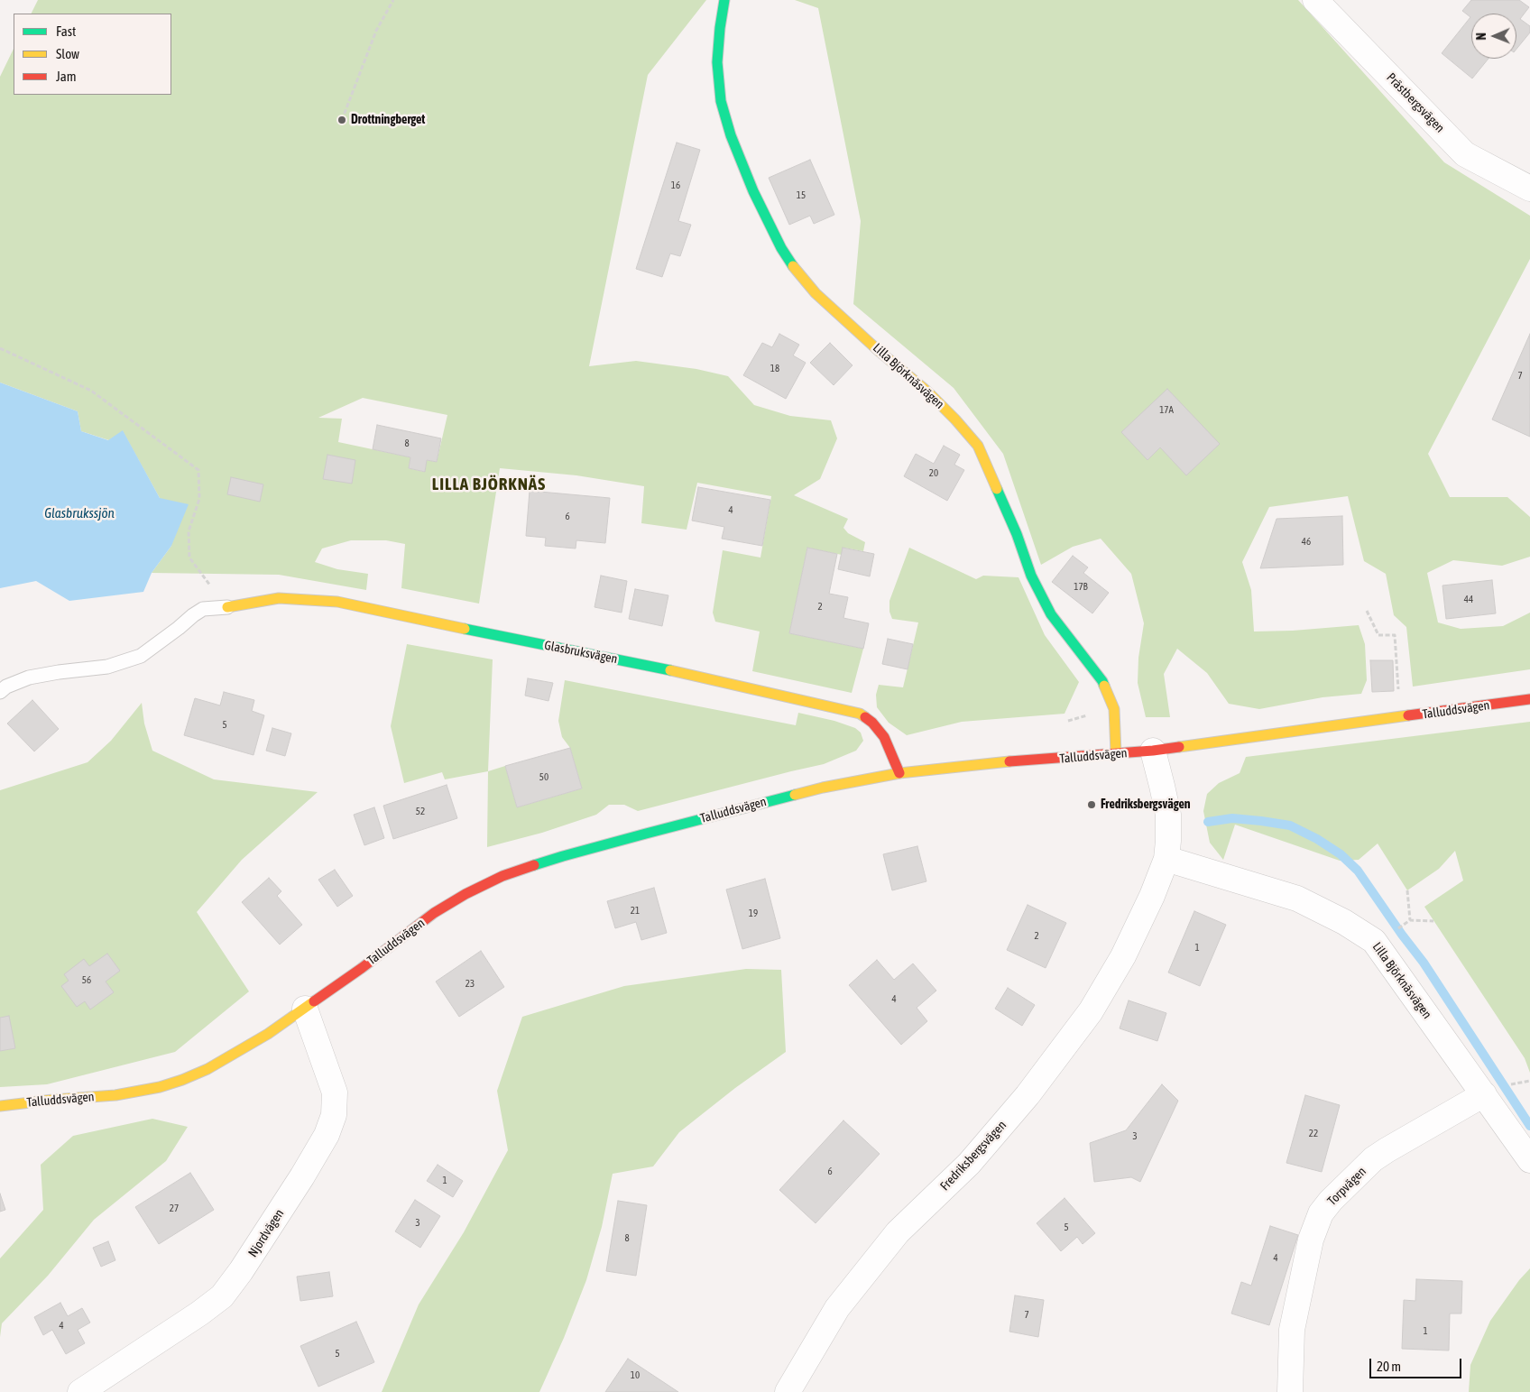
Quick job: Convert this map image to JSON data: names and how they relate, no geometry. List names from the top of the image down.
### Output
{
  "streets": {
    "street": [
      "Prästbergsvägen",
      "Lilla Björknäsvägen",
      "Glasbruksvägen",
      "Talluddsvägen",
      "Fredriksbergsvägen",
      "Torpvägen",
      "Njordvägen"
    ]
  },
  "crossings": [
    ["Lilla Björknäsvägen", "Talluddsvägen"],
    ["Lilla Björknäsvägen", "Fredriksbergsvägen"],
    ["Lilla Björknäsvägen", "Torpvägen"],
    ["Glasbruksvägen", "Talluddsvägen"],
    ["Talluddsvägen", "Njordvägen"]
  ],
  "districts": ["LILLA BJÖRKNÄS"],
  "water": ["Glasbrukssjön"],
  "places": ["Drottningberget", "Fredriksbergsvägen"],
  "house_numbers": [
    "16",
    "15",
    "18",
    "7",
    "17A",
    "8",
    "20",
    "4",
    "6",
    "46",
    "17B",
    "44",
    "2",
    "5",
    "50",
    "52",
    "21",
    "19",
    "2",
    "1",
    "56",
    "23",
    "4",
    "22",
    "3",
    "6",
    "1",
    "27",
    "3",
    "5",
    "8",
    "4",
    "7",
    "4",
    "1",
    "5",
    "10"
  ],
  "legend": ["Fast", "Slow", "Jam"],
  "scale_bar": "20 m",
  "north": "left"
}
